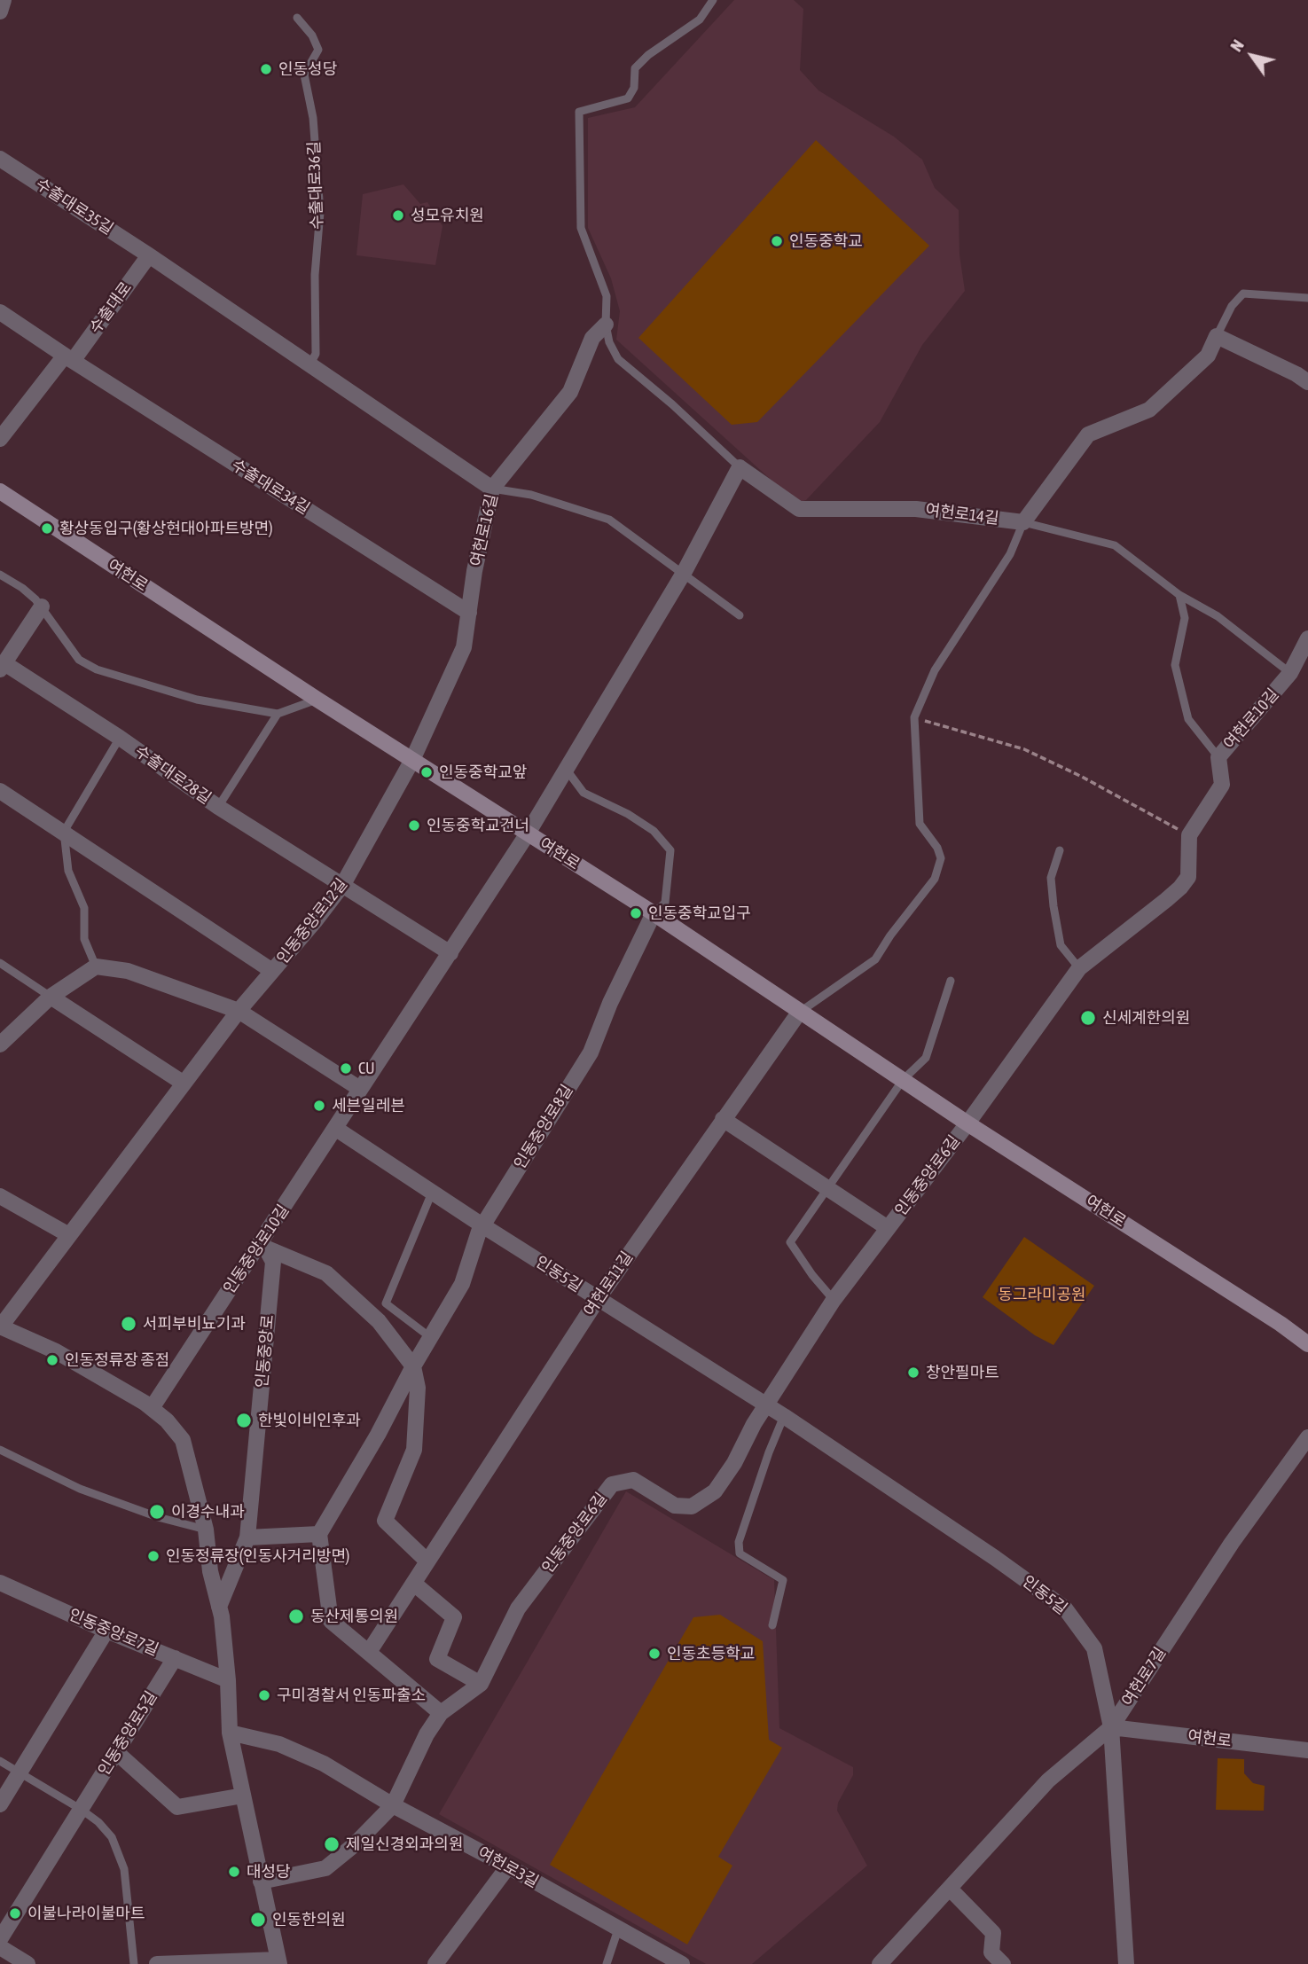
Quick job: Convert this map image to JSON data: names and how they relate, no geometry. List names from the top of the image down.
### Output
{
  "streets": {
    "street": [
      "수출대로35길",
      "수출대로",
      "수출대로34길",
      "여헌로14길",
      "여헌로16길",
      "여헌로",
      "여헌로10길",
      "수출대로28길",
      "인동중앙로12길",
      "인동중앙로8길",
      "인동중앙로6길",
      "인동중앙로10길",
      "인동5길",
      "여헌로11길",
      "인동중앙로",
      "인동중앙로7길",
      "여헌로7길",
      "인동중앙로5길",
      "여헌로3길"
    ],
    "lane": ["수출대로36길"]
  },
  "crossings": [
    ["수출대로35길", "수출대로"],
    ["수출대로", "수출대로34길"],
    ["수출대로34길", "여헌로16길"],
    ["여헌로14길", "여헌로"],
    ["여헌로14길", "여헌로11길"],
    ["여헌로16길", "여헌로"],
    ["여헌로16길", "인동중앙로12길"],
    ["여헌로", "인동중앙로12길"],
    ["여헌로", "인동중앙로8길"],
    ["여헌로", "인동중앙로6길"],
    ["여헌로", "인동중앙로10길"],
    ["여헌로", "인동5길"],
    ["여헌로", "여헌로11길"],
    ["여헌로", "여헌로7길"],
    ["수출대로28길", "인동중앙로12길"],
    ["인동중앙로12길", "인동중앙로"],
    ["인동중앙로8길", "인동5길"],
    ["인동중앙로6길", "인동5길"],
    ["인동중앙로6길", "여헌로11길"],
    ["인동중앙로6길", "인동중앙로"],
    ["인동중앙로6길", "여헌로3길"],
    ["인동중앙로10길", "인동5길"],
    ["인동중앙로10길", "인동중앙로"],
    ["인동5길", "여헌로11길"],
    ["인동5길", "여헌로7길"],
    ["인동중앙로", "인동중앙로7길"],
    ["인동중앙로", "여헌로3길"],
    ["인동중앙로7길", "인동중앙로5길"]
  ],
  "parks": ["동그라미공원"],
  "places": [
    "인동성당",
    "성모유치원",
    "인동중학교",
    "황상동입구(황상현대아파트방면)",
    "인동중학교앞",
    "인동중학교건너",
    "인동중학교입구",
    "신세계한의원",
    "CU",
    "세븐일레븐",
    "서피부비뇨기과",
    "인동정류장 종점",
    "창안필마트",
    "한빛이비인후과",
    "이경수내과",
    "인동정류장(인동사거리방면)",
    "동산제통의원",
    "인동초등학교",
    "구미경찰서 인동파출소",
    "제일신경외과의원",
    "대성당",
    "이불나라이불마트",
    "인동한의원"
  ],
  "north": "top left"
}
